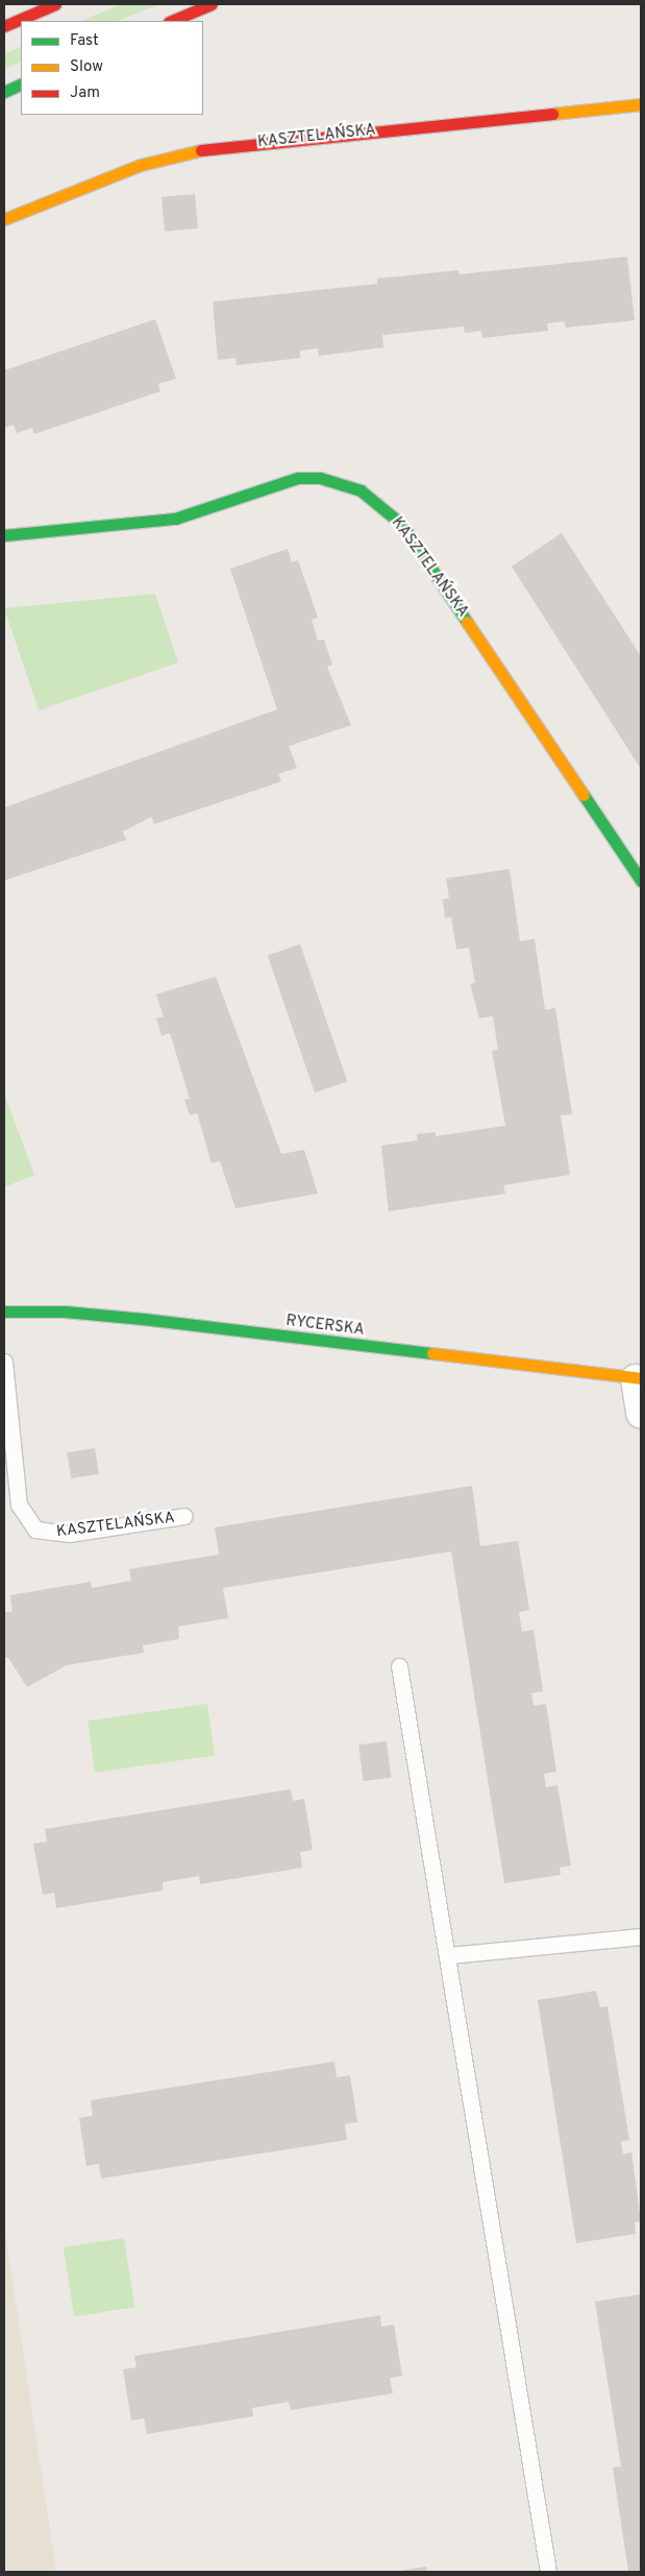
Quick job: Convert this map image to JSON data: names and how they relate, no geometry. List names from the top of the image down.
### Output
{
  "streets": {
    "street": ["KASZTELAŃSKA", "RYCERSKA"]
  },
  "legend": ["Fast", "Slow", "Jam"]
}
